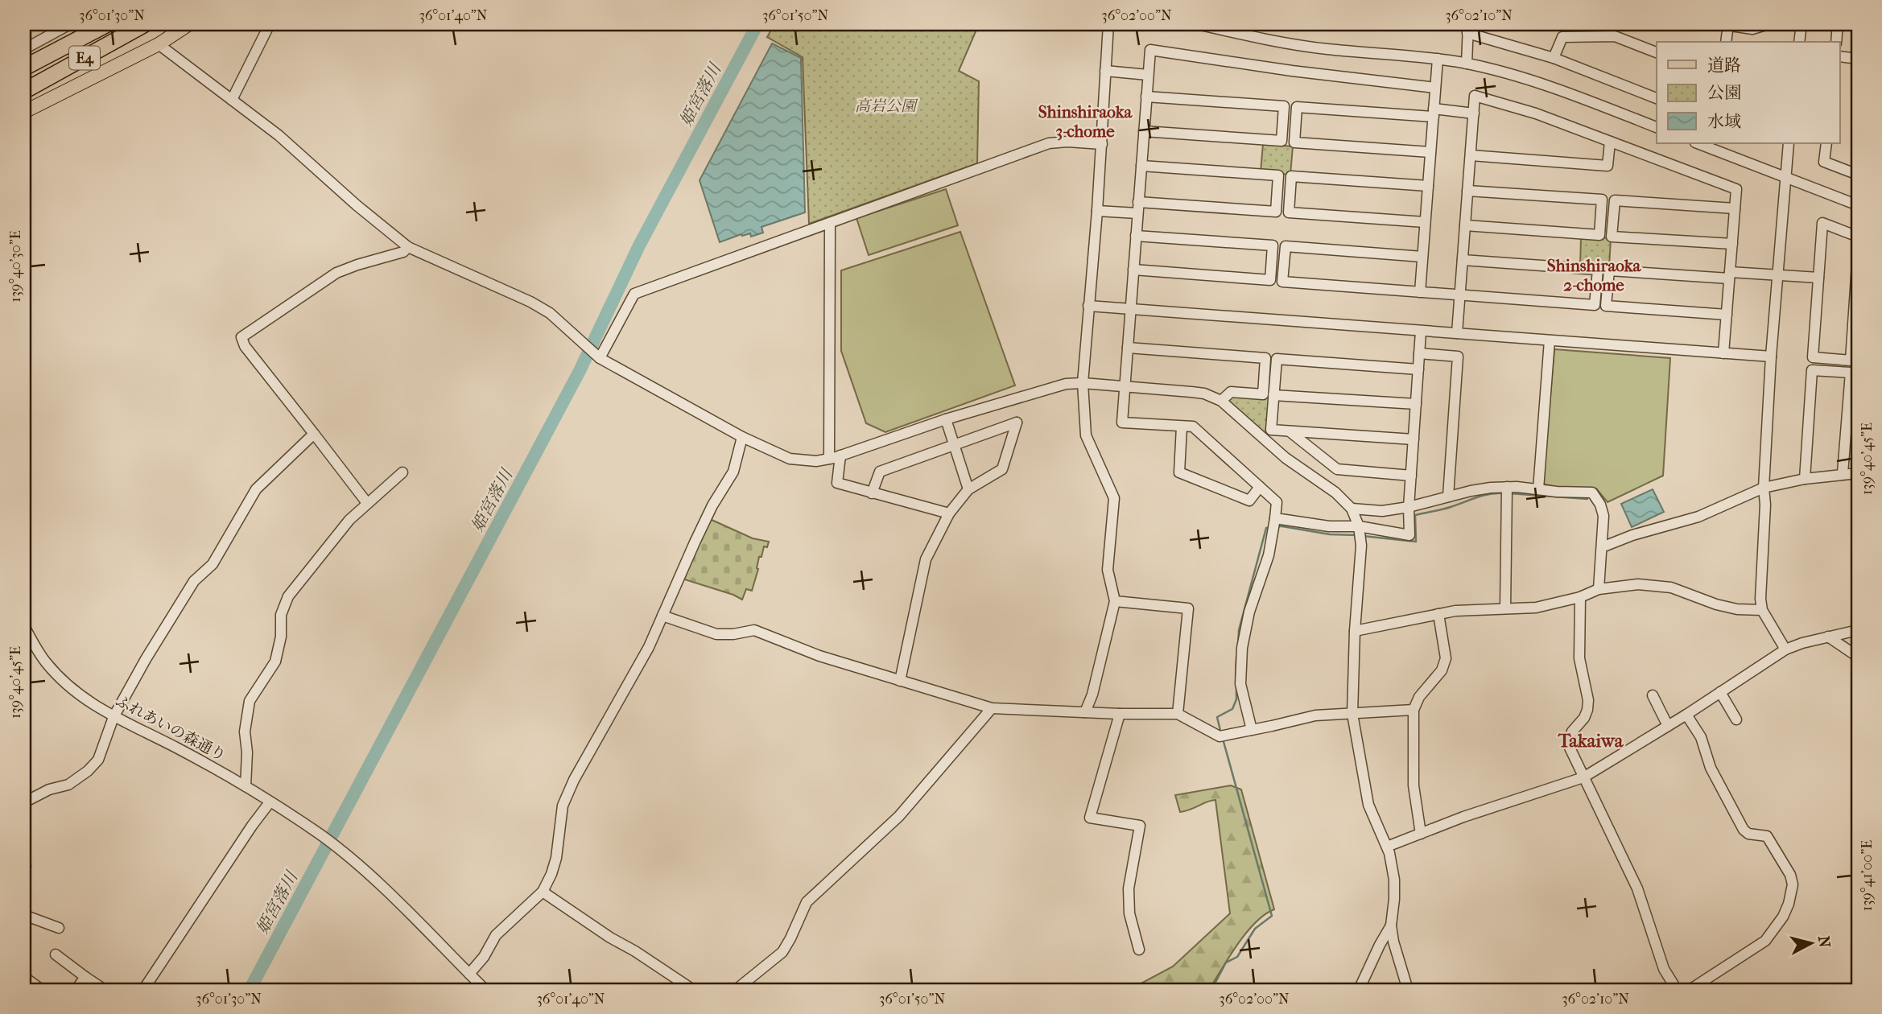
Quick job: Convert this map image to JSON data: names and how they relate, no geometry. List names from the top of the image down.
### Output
{
  "streets": {
    "highway": ["E4"],
    "street": ["ふれあいの森通り"]
  },
  "districts": ["Shinshiraoka 3-chome", "Shinshiraoka 2-chome", "Takaiwa"],
  "water": ["姫宮落川"],
  "parks": ["高岩公園"],
  "legend": ["道路", "公園", "水域"],
  "north": "right",
  "coordinates": [
    "36°01'30\"N",
    "36°01'40\"N",
    "36°01'50\"N",
    "36°02'00\"N",
    "36°02'10\"N",
    "139°40'30\"E",
    "139°40'45\"E",
    "139°41'00\"E"
  ]
}
